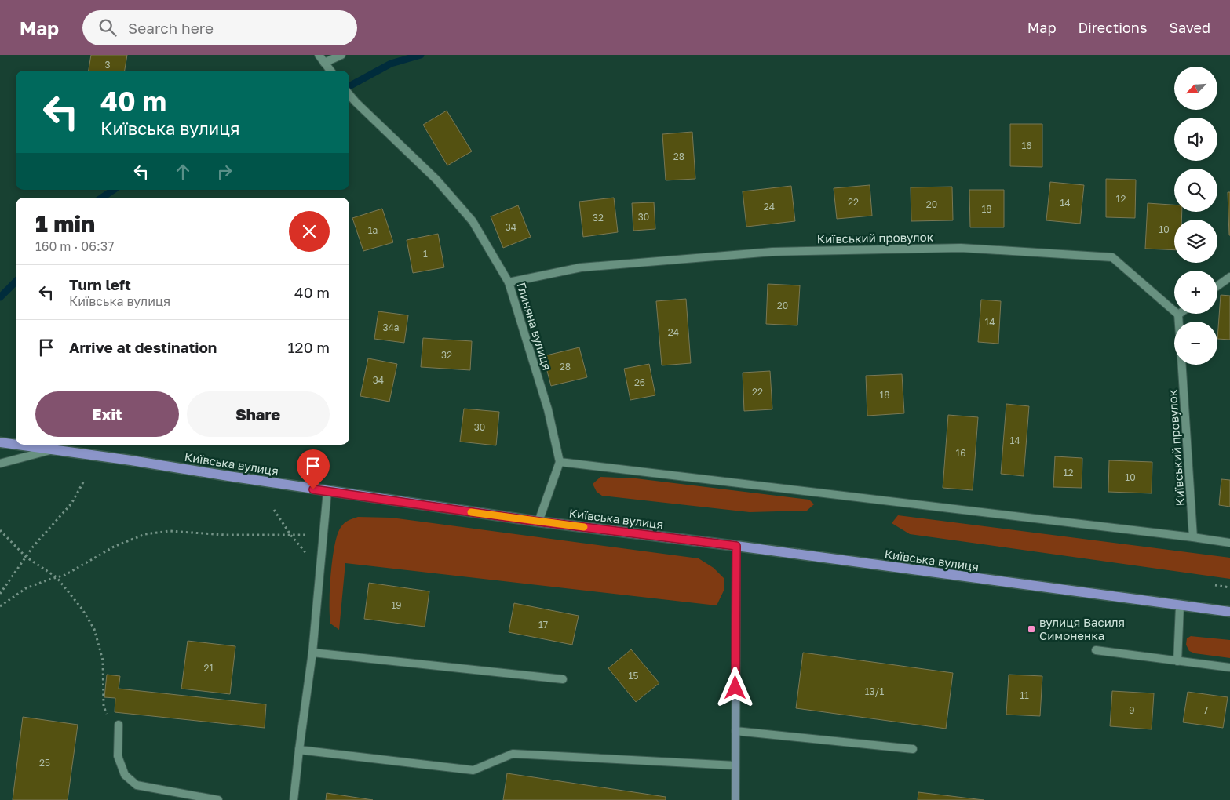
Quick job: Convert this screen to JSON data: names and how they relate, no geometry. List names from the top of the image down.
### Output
{
  "streets": {
    "main road": ["Київська вулиця"],
    "street": ["Київський провулок", "Глиняна вулиця"]
  },
  "crossings": [
    ["Київський провулок", "Глиняна вулиця"]
  ],
  "places": {
    "transit": ["вулиця Василя Симоненка"]
  },
  "house_numbers": [
    "3",
    "16",
    "28",
    "12",
    "22",
    "14",
    "20",
    "24",
    "18",
    "30",
    "32",
    "34",
    "10",
    "1а",
    "1",
    "20",
    "14",
    "34а",
    "24",
    "32",
    "28",
    "34",
    "26",
    "22",
    "18",
    "30",
    "14",
    "16",
    "12",
    "10",
    "19",
    "17",
    "21",
    "15",
    "13/1",
    "11",
    "9",
    "7",
    "25"
  ],
  "north": "bottom left",
  "page": {
    "header": "Map",
    "search": "Search here",
    "nav": ["Map", "Directions", "Saved"],
    "map_buttons": ["+", "−"],
    "turn": ["40 m", "Київська вулиця"],
    "heading": ["1 min", "160 m · 06:37"],
    "list": [
      {
        "name": "Turn left",
        "note": "Київська вулиця",
        "value": "40 m"
      },
      {
        "name": "Arrive at destination",
        "value": "120 m"
      }
    ],
    "buttons": ["Exit", "Share"]
  }
}
